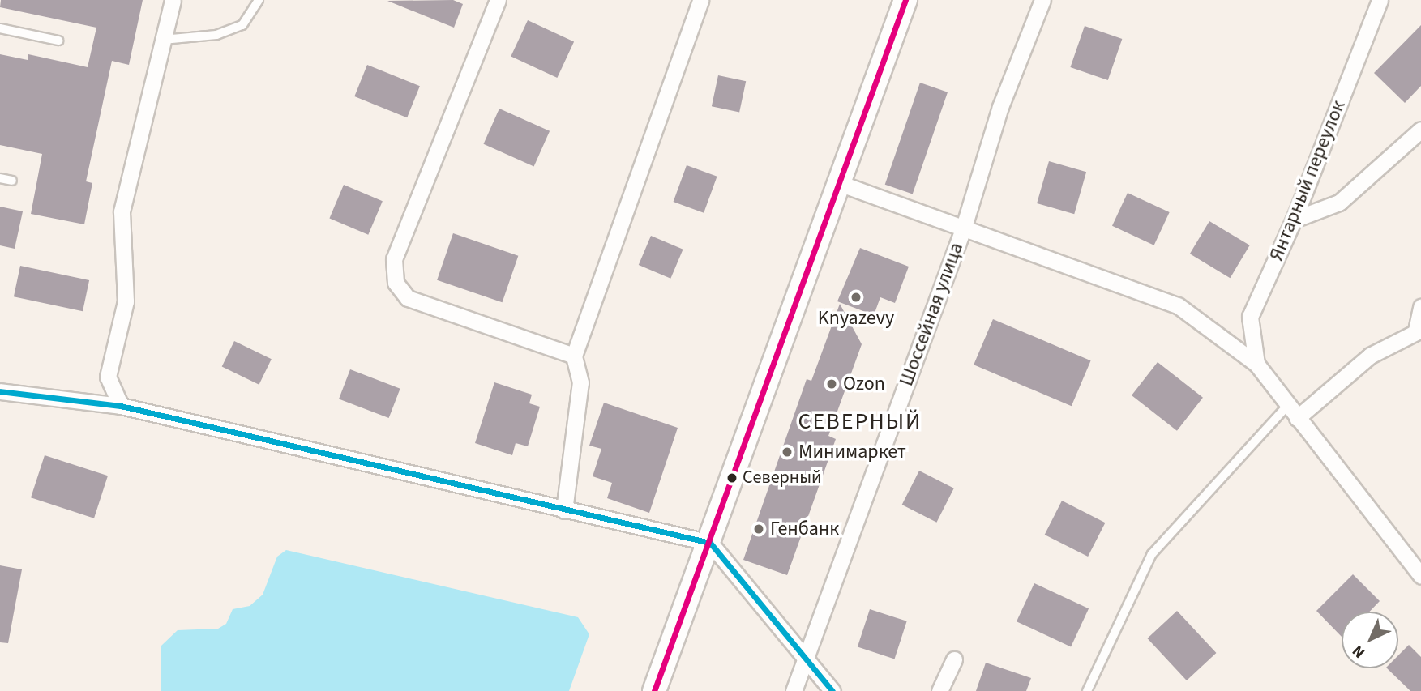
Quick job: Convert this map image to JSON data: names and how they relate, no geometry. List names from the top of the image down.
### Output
{
  "streets": {
    "street": ["Янтарный переулок", "Шоссейная улица"]
  },
  "districts": ["СЕВЕРНЫЙ"],
  "places": [
    "Knyazevy",
    "Ozon",
    "Минимаркет",
    "Северный",
    "Генбанк"
  ],
  "north": "bottom left"
}
